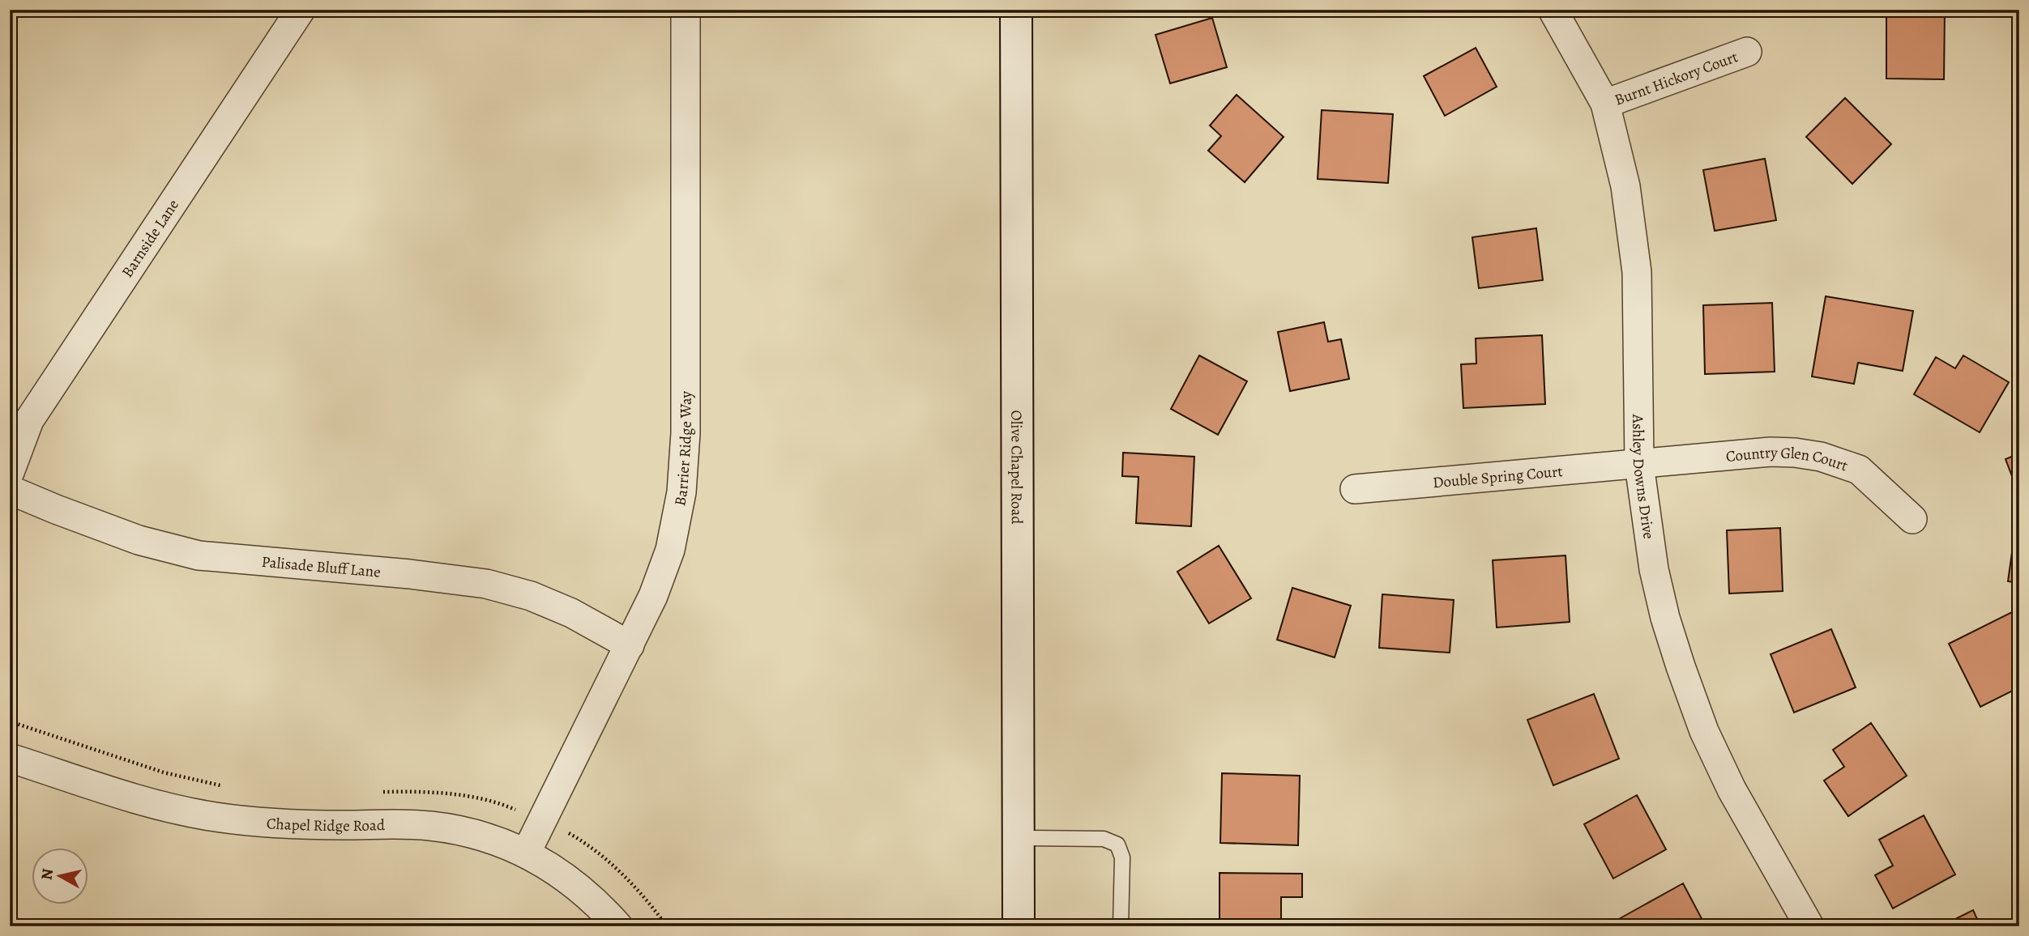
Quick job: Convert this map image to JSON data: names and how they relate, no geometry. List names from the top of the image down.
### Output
{
  "streets": {
    "main road": ["Olive Chapel Road"],
    "street": [
      "Burnt Hickory Court",
      "Barnside Lane",
      "Barrier Ridge Way",
      "Country Glen Court",
      "Double Spring Court",
      "Ashley Downs Drive",
      "Palisade Bluff Lane",
      "Chapel Ridge Road"
    ]
  },
  "crossings": [
    ["Burnt Hickory Court", "Ashley Downs Drive"],
    ["Barrier Ridge Way", "Palisade Bluff Lane"],
    ["Barrier Ridge Way", "Chapel Ridge Road"],
    ["Country Glen Court", "Double Spring Court"],
    ["Country Glen Court", "Ashley Downs Drive"],
    ["Double Spring Court", "Ashley Downs Drive"]
  ],
  "north": "left"
}
